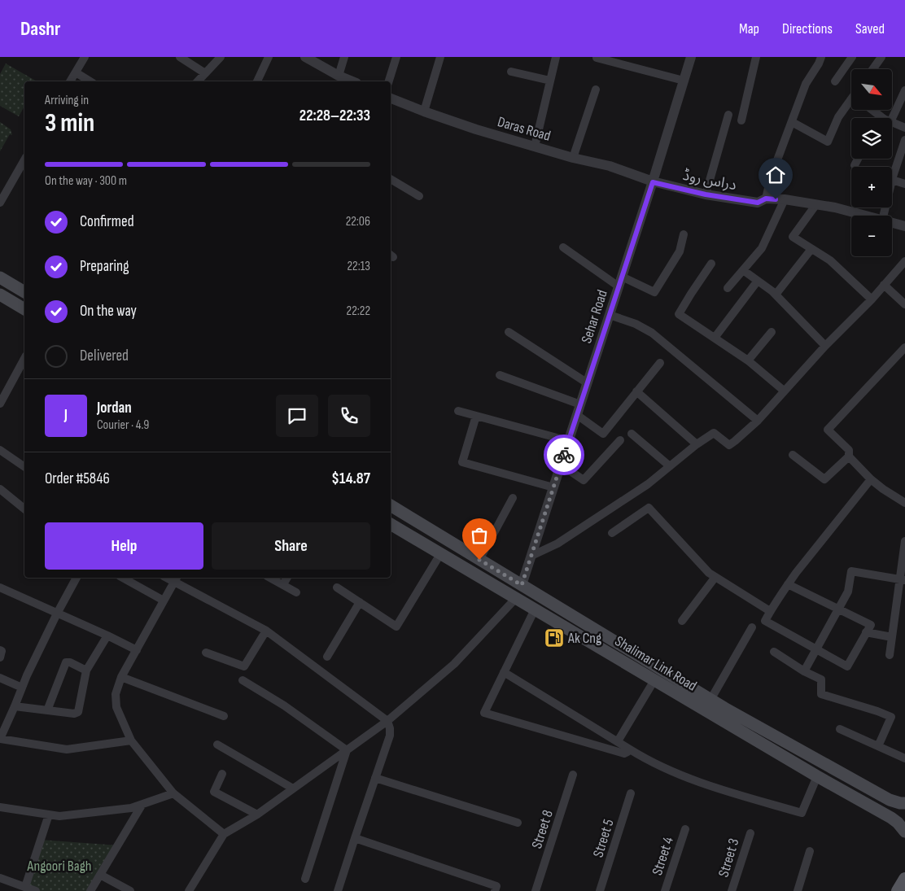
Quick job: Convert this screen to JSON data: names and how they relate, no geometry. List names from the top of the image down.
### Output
{
  "streets": {
    "main road": ["Shalimar Link Road"],
    "street": [
      "Daras Road",
      "دراس روڈ",
      "Sehar Road",
      "Street 8",
      "Street 5",
      "Street 4",
      "Street 3"
    ]
  },
  "crossings": [
    ["Daras Road", "دراس روڈ"],
    ["Daras Road", "Sehar Road"],
    ["دراس روڈ", "Sehar Road"],
    ["Sehar Road", "Shalimar Link Road"]
  ],
  "parks": ["Angoori Bagh"],
  "places": {
    "fuel station": ["Ak Cng"]
  },
  "north": "bottom right",
  "page": {
    "header": "Dashr",
    "nav": ["Map", "Directions", "Saved"],
    "map_buttons": ["+", "−"],
    "heading": ["3 min", "Arriving in", "22:28–22:33"],
    "panel": [
      "Jordan",
      "Courier · 4.9",
      "Order #5846",
      "$14.87"
    ],
    "bar": "On the way · 300 m",
    "list": [
      ["Confirmed", "22:06"],
      ["Preparing", "22:13"],
      ["On the way", "22:22"],
      "Delivered"
    ],
    "round": "J",
    "buttons": ["Help", "Share"]
  }
}
